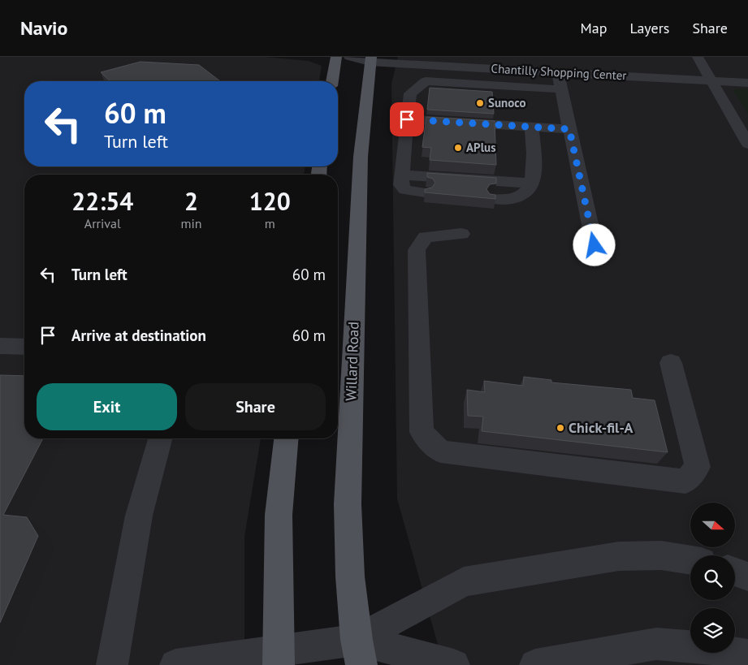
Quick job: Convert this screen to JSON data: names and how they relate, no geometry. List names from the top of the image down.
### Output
{
  "streets": {
    "main road": ["Willard Road"],
    "street": ["Chantilly Shopping Center"]
  },
  "crossings": [
    ["Chantilly Shopping Center", "Willard Road"]
  ],
  "places": ["Sunoco", "APlus", "Chick-fil-A"],
  "north": "right",
  "page": {
    "header": "Navio",
    "nav": ["Map", "Layers", "Share"],
    "turn": ["60 m", "Turn left"],
    "eta": [
      "22:54",
      "Arrival",
      "2",
      "min",
      "120",
      "m"
    ],
    "list": [
      {
        "name": "Turn left",
        "value": "60 m"
      },
      {
        "name": "Arrive at destination",
        "value": "60 m"
      }
    ],
    "buttons": ["Exit", "Share"]
  }
}
